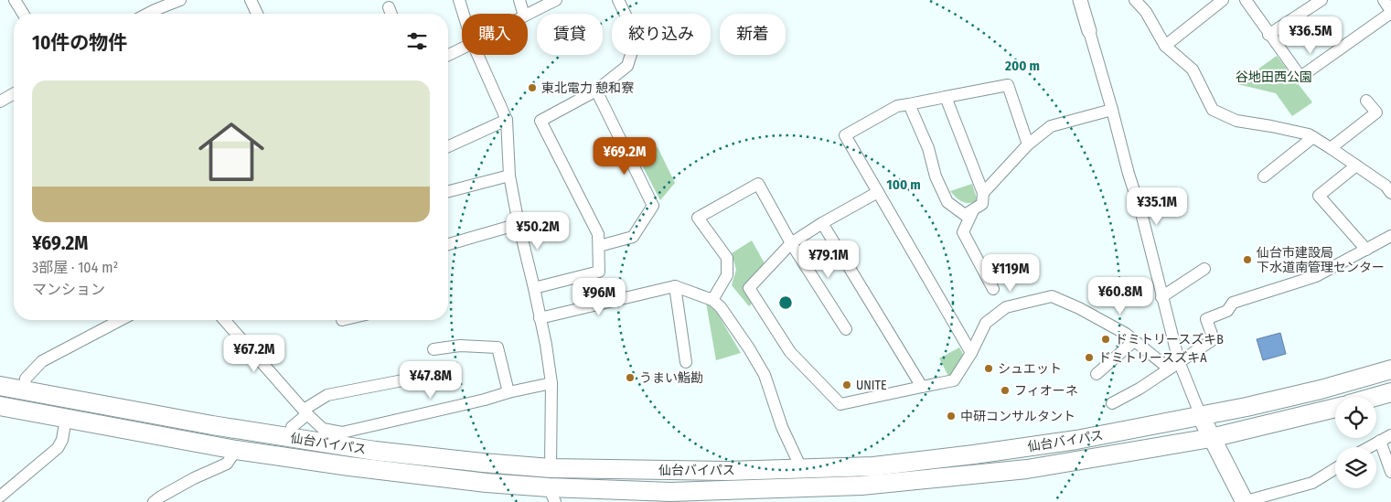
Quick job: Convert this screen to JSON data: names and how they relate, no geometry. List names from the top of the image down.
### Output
{
  "streets": {
    "highway": ["仙台バイパス"]
  },
  "parks": ["谷地田西公園"],
  "places": [
    "東北電力 憩和寮",
    "仙台市建設局 下水道南管理センター",
    "ドミトリースズキB",
    "ドミトリースズキA",
    "シュエット",
    "うまい鮨勘",
    "UNITE",
    "フィオーネ",
    "中研コンサルタント"
  ],
  "page": {
    "chip": [
      "購入",
      "賃貸",
      "絞り込み",
      "新着"
    ],
    "heading": "10件の物件",
    "price": [
      "¥36.5M",
      "¥69.2M",
      "¥35.1M",
      "¥50.2M",
      "¥79.1M",
      "¥119M",
      "¥60.8M",
      "¥96M",
      "¥67.2M",
      "¥47.8M"
    ],
    "list": [
      {
        "name": "¥69.2M",
        "note": "3部屋 · 104 m² · マンション"
      }
    ]
  },
  "rings": ["200 m", "100 m"]
}
